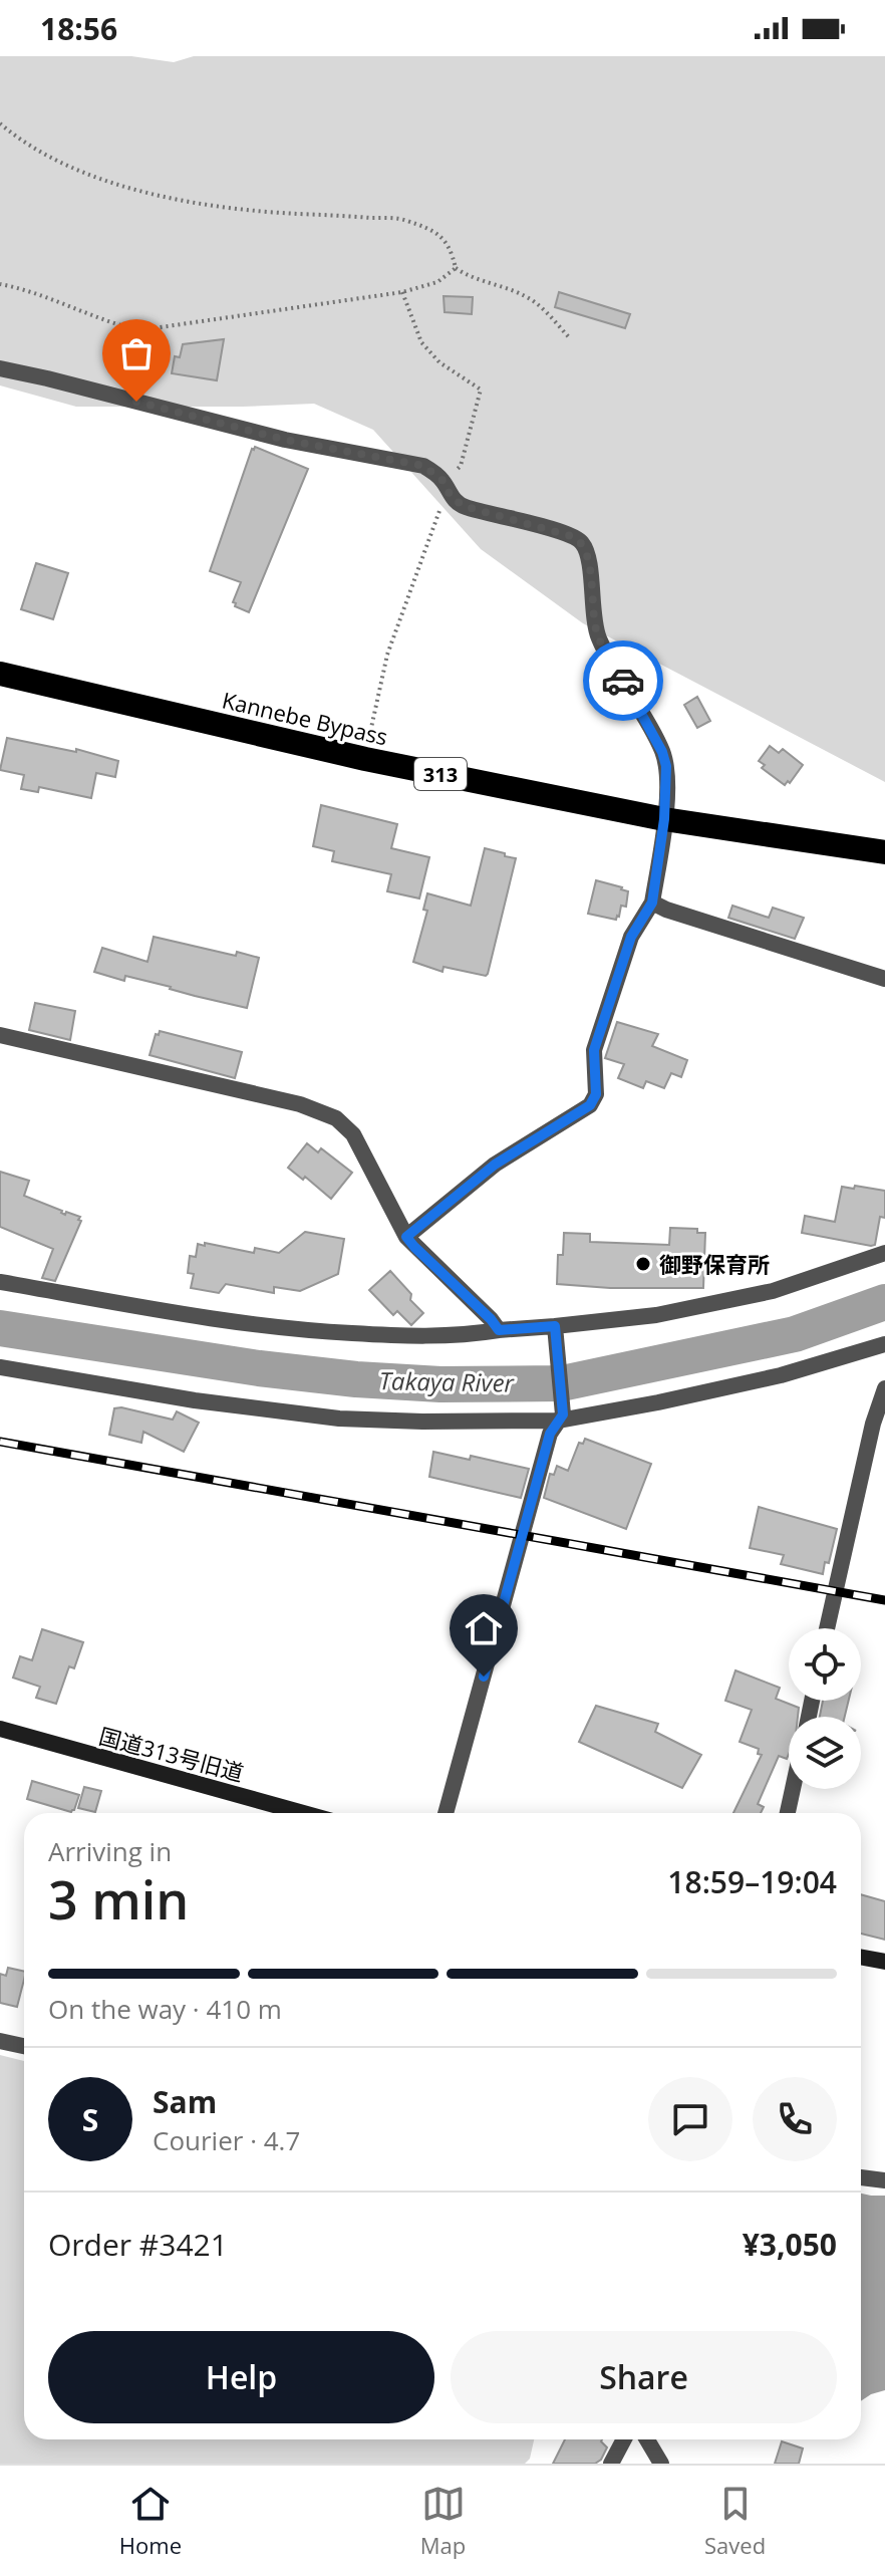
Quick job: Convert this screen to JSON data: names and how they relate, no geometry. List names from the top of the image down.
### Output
{
  "streets": {
    "highway": ["Kannebe Bypass", "313"],
    "street": ["国道313号旧道"]
  },
  "water": ["Takaya River"],
  "places": ["御野保育所"],
  "page": {
    "status": "18:56",
    "heading": ["3 min", "Arriving in", "18:59–19:04"],
    "panel": [
      "Sam",
      "Courier · 4.7",
      "Order #3421",
      "¥3,050"
    ],
    "bar": "On the way · 410 m",
    "round": "S",
    "buttons": ["Help", "Share"],
    "tabs": ["Home", "Map", "Saved"]
  }
}
